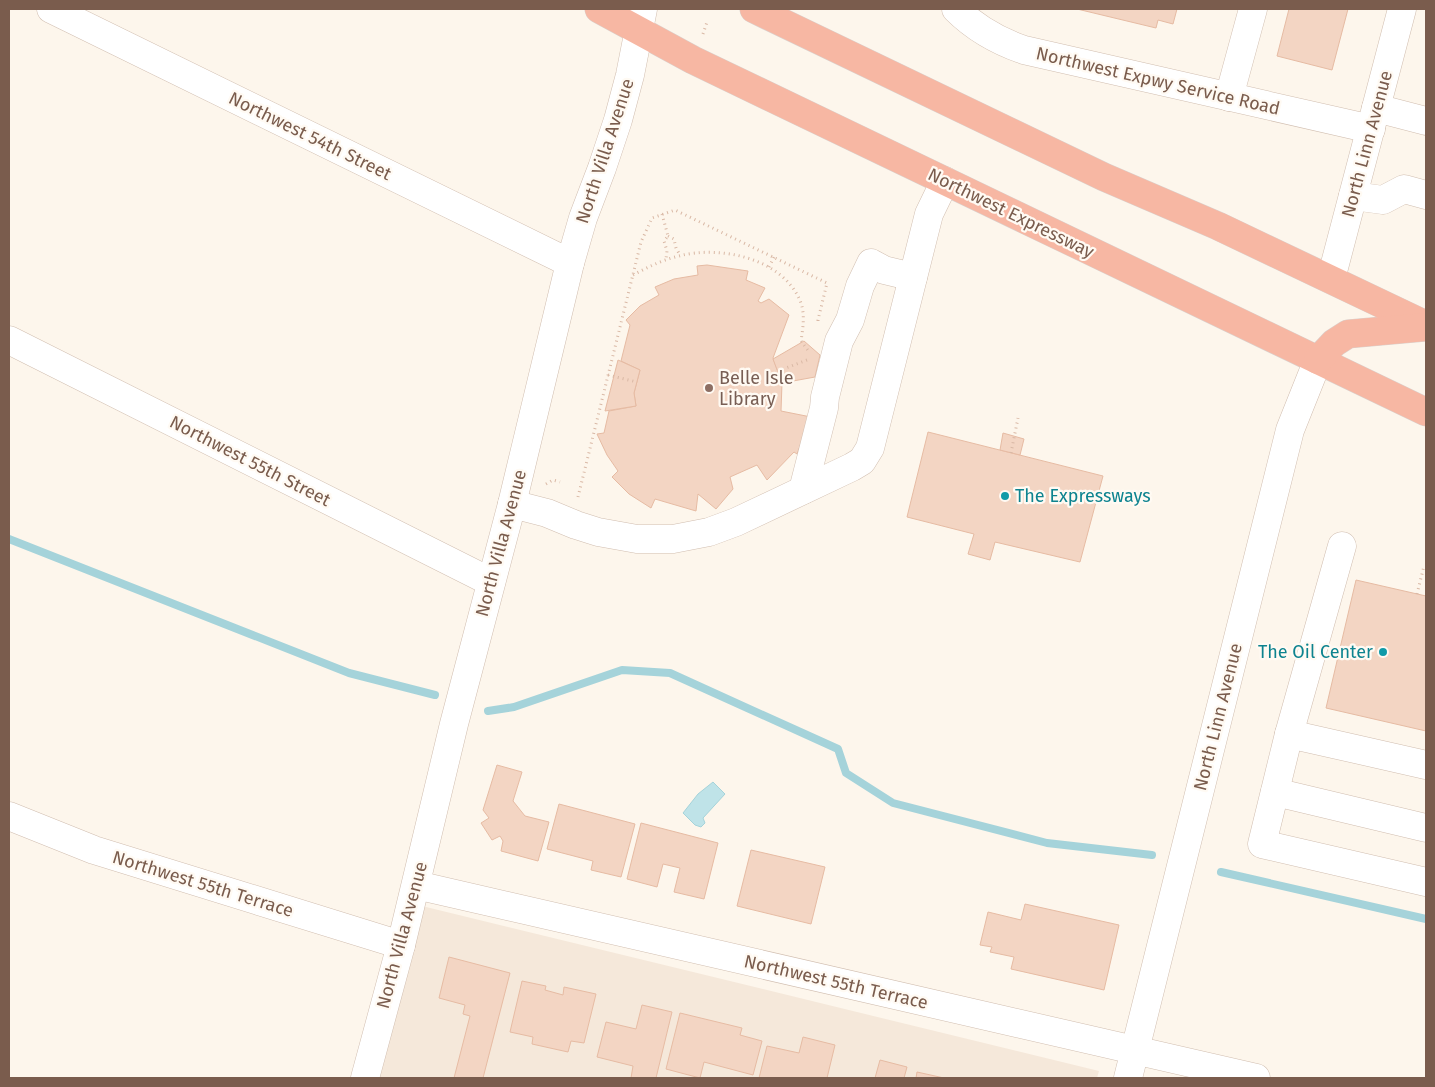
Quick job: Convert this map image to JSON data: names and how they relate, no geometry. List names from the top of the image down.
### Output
{
  "streets": {
    "highway": ["Northwest Expressway"],
    "street": [
      "Northwest Expwy Service Road",
      "Northwest 54th Street",
      "North Linn Avenue",
      "North Villa Avenue",
      "Northwest 55th Street",
      "Northwest 55th Terrace"
    ]
  },
  "crossings": [
    ["Northwest Expwy Service Road", "North Linn Avenue"],
    ["Northwest 54th Street", "North Villa Avenue"],
    ["North Linn Avenue", "Northwest Expressway"],
    ["North Linn Avenue", "Northwest 55th Terrace"],
    ["North Villa Avenue", "Northwest Expressway"],
    ["North Villa Avenue", "Northwest 55th Street"],
    ["North Villa Avenue", "Northwest 55th Terrace"]
  ],
  "places": ["Belle Isle Library", "The Expressways", "The Oil Center"]
}
